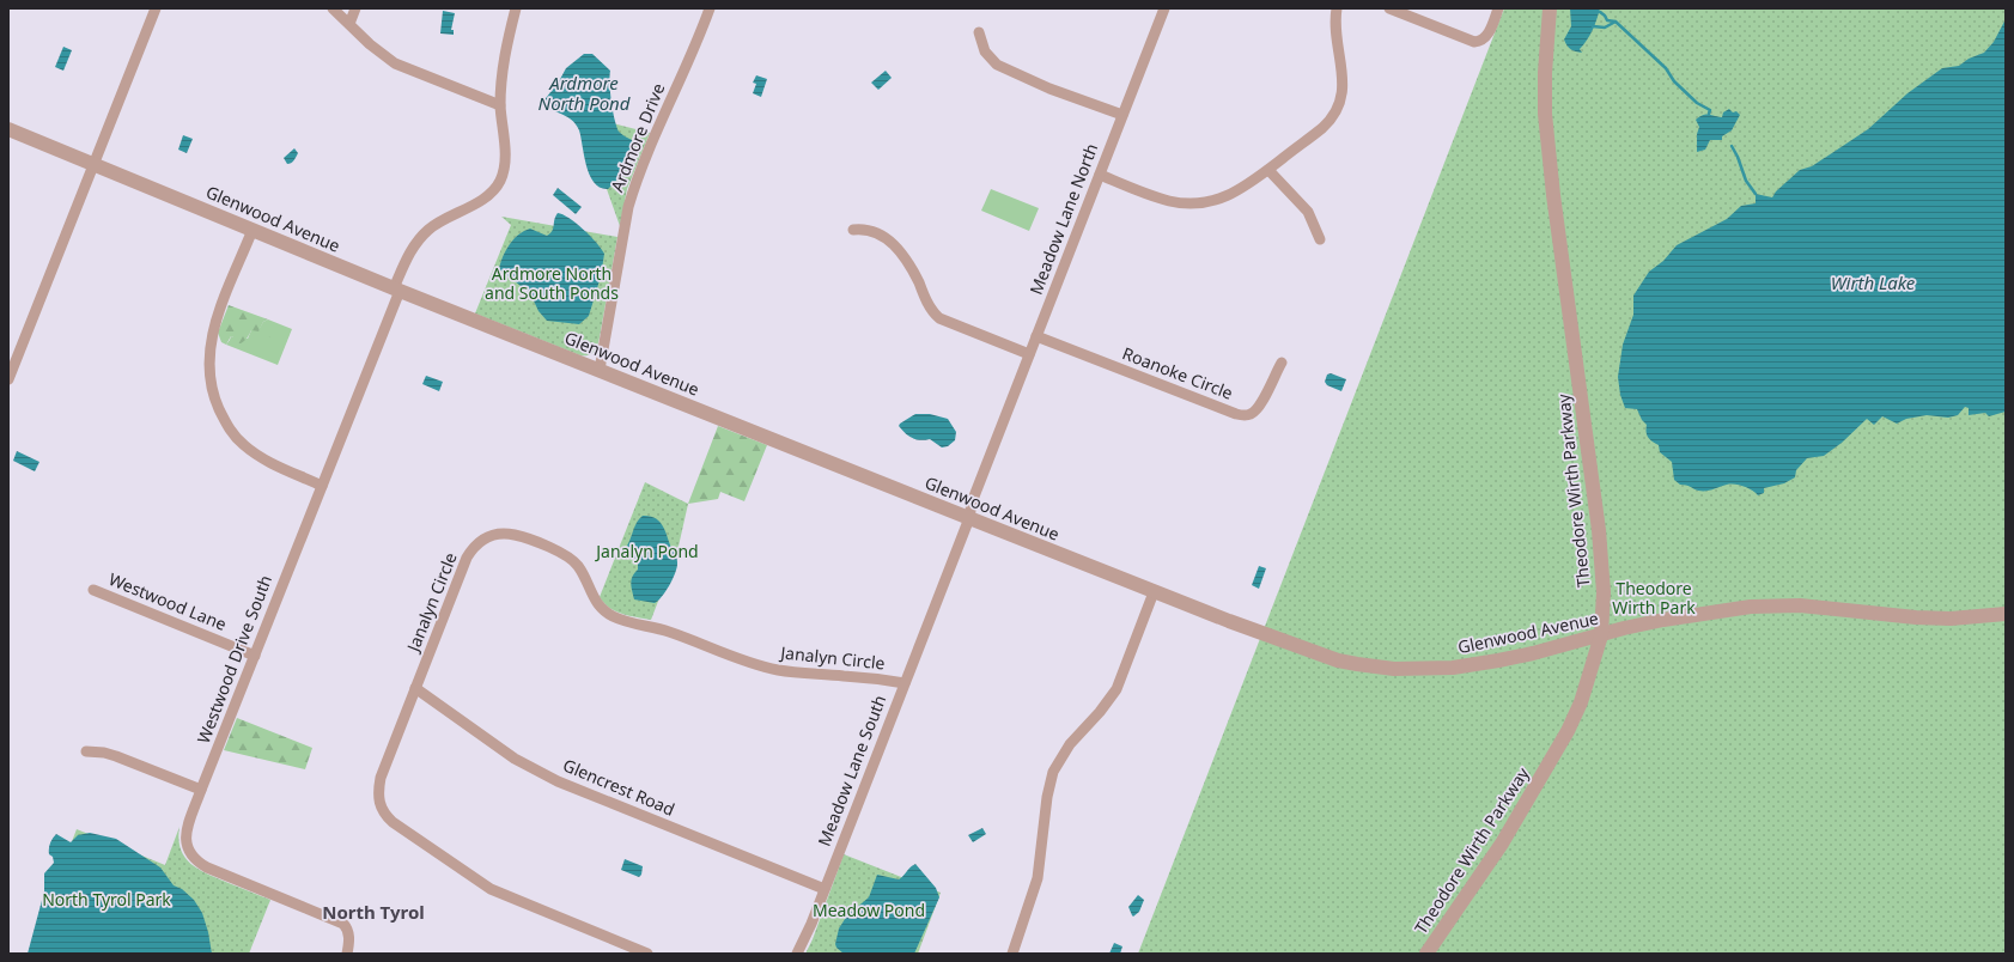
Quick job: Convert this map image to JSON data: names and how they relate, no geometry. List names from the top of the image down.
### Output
{
  "streets": {
    "street": [
      "Ardmore Drive",
      "Glenwood Avenue",
      "Meadow Lane North",
      "Roanoke Circle",
      "Theodore Wirth Parkway",
      "Westwood Lane",
      "Janalyn Circle",
      "Westwood Drive South",
      "Meadow Lane South",
      "Glencrest Road"
    ]
  },
  "crossings": [
    ["Ardmore Drive", "Glenwood Avenue"],
    ["Glenwood Avenue", "Theodore Wirth Parkway"],
    ["Glenwood Avenue", "Westwood Drive South"],
    ["Glenwood Avenue", "Meadow Lane South"],
    ["Meadow Lane North", "Roanoke Circle"],
    ["Westwood Lane", "Westwood Drive South"],
    ["Janalyn Circle", "Meadow Lane South"],
    ["Janalyn Circle", "Glencrest Road"],
    ["Meadow Lane South", "Glencrest Road"]
  ],
  "districts": ["North Tyrol"],
  "water": ["Ardmore North Pond", "Wirth Lake"],
  "parks": [
    "Ardmore North and South Ponds",
    "Janalyn Pond",
    "Theodore Wirth Park",
    "North Tyrol Park",
    "Meadow Pond"
  ]
}
